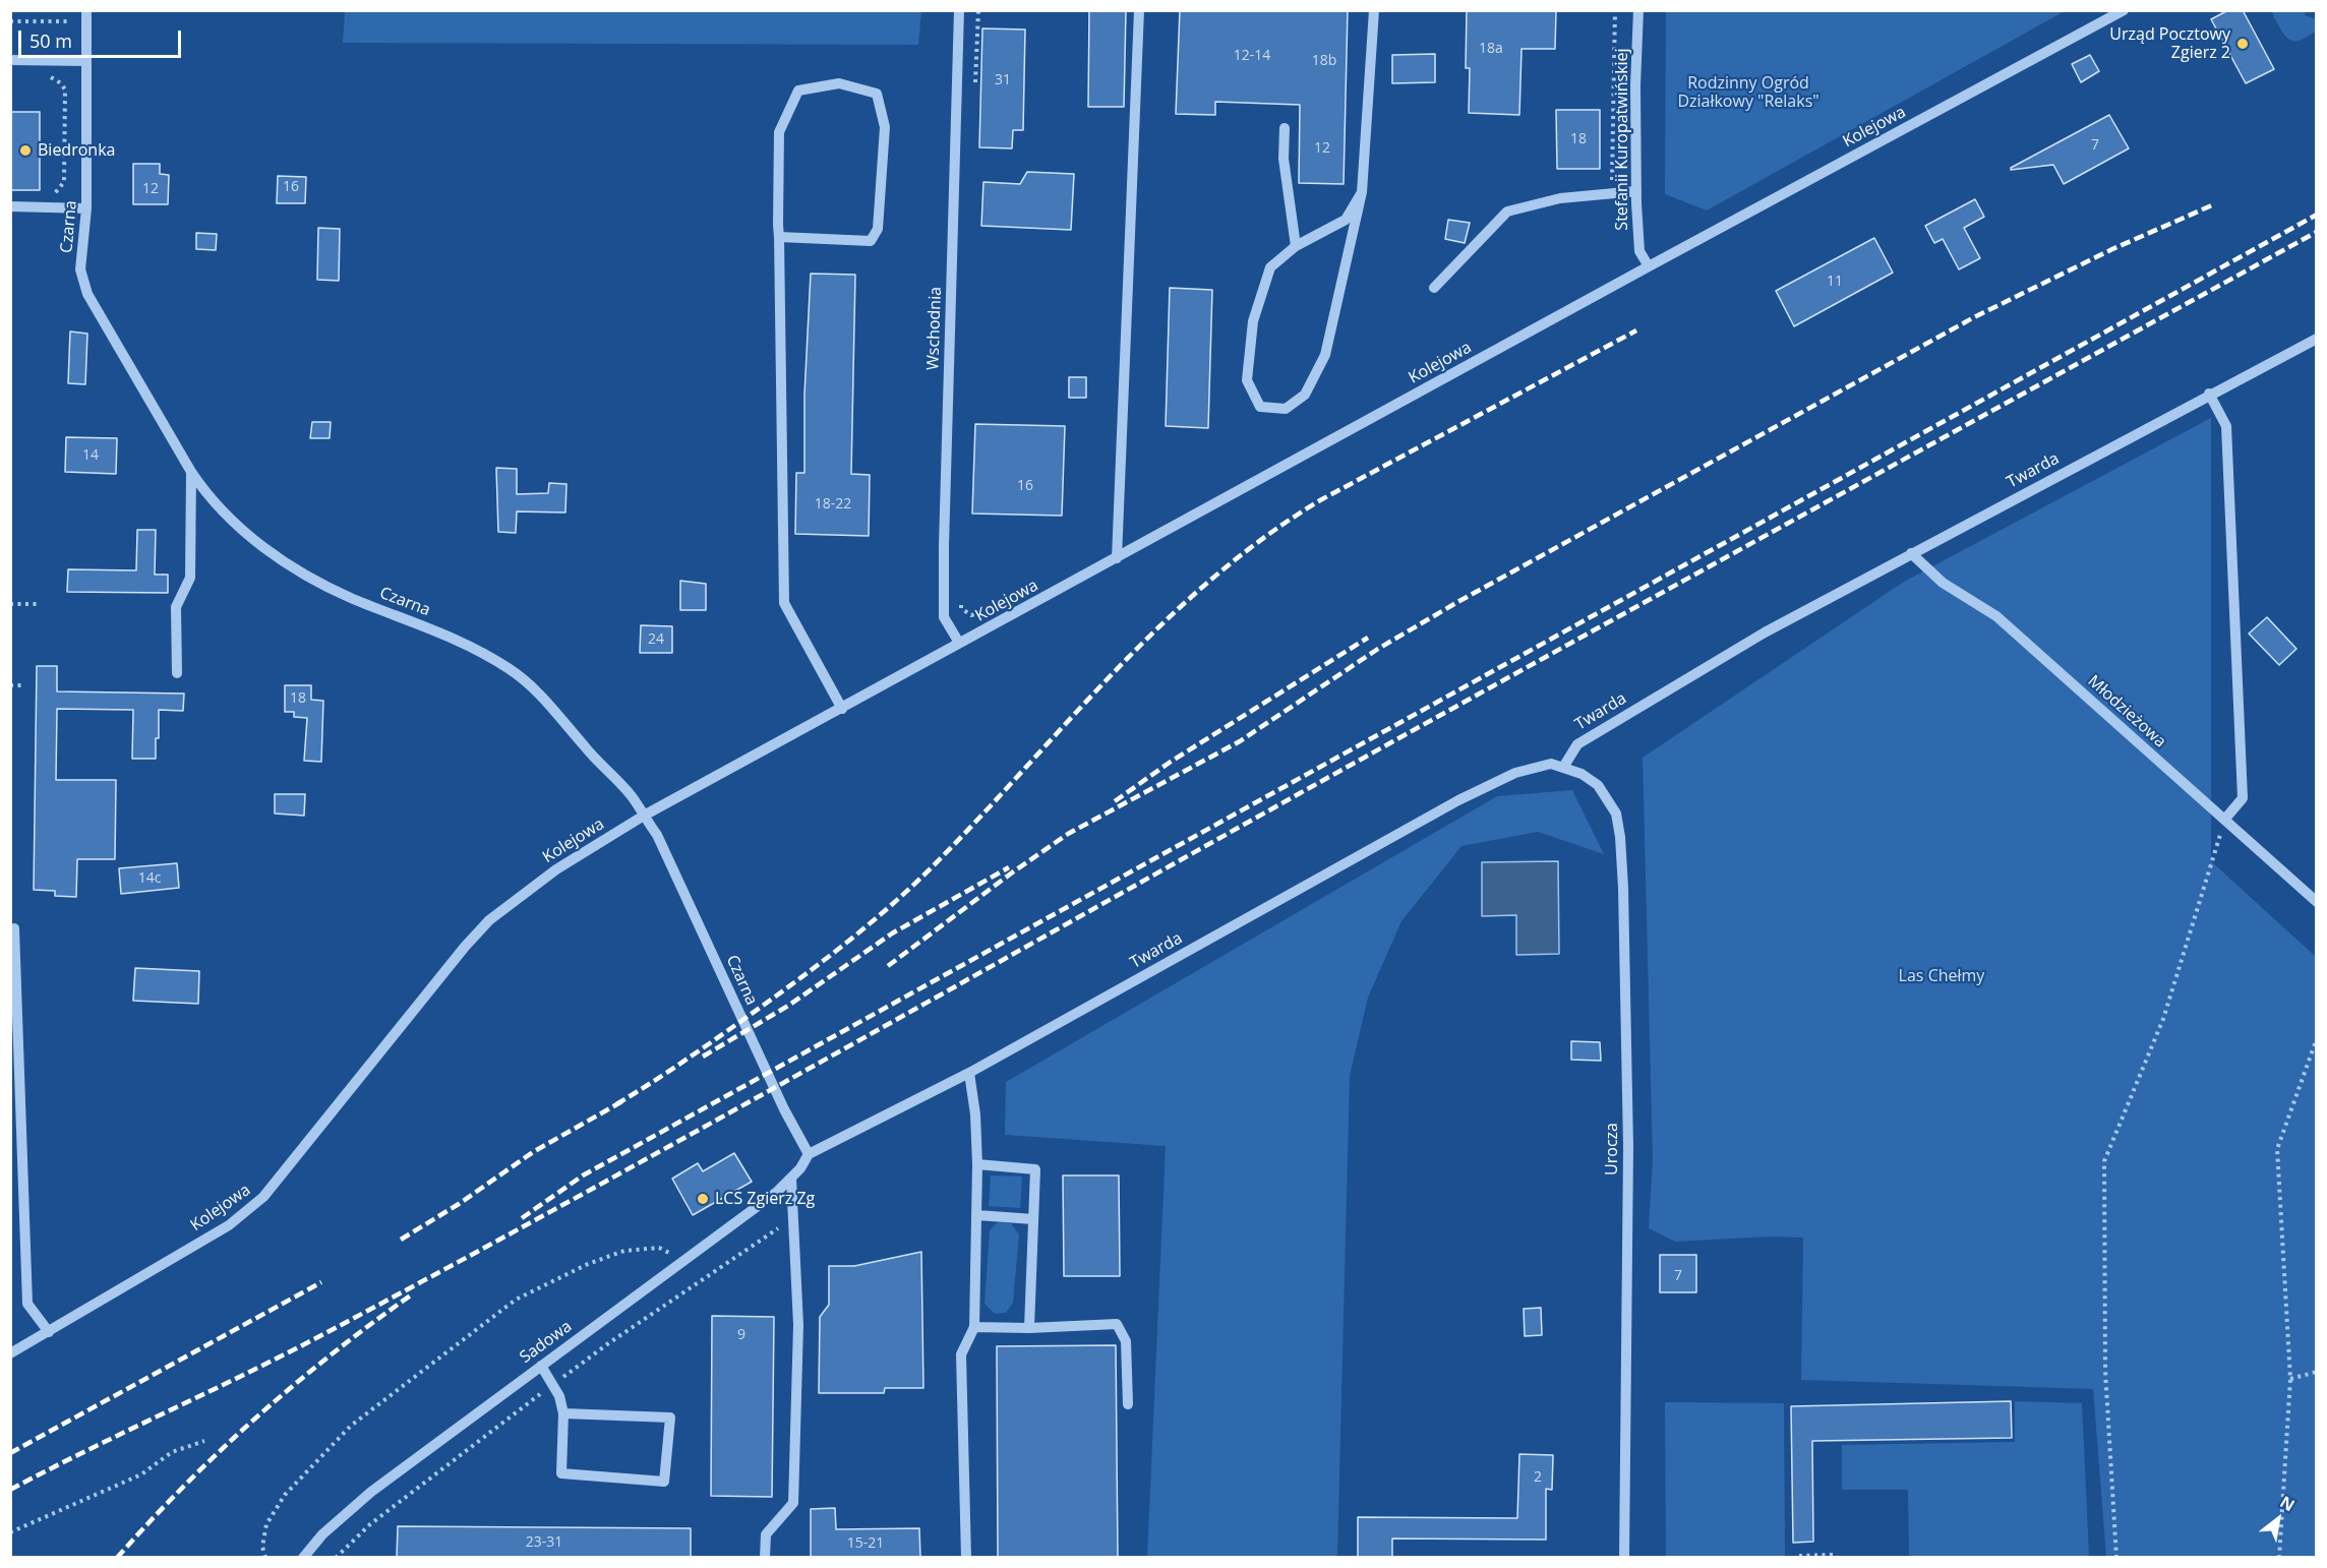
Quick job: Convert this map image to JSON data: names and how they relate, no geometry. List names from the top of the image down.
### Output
{
  "streets": {
    "street": [
      "Kolejowa",
      "Stefanii Kuropatwińskiej",
      "Czarna",
      "Wschodnia",
      "Twarda",
      "Młodzieżowa",
      "Urocza",
      "Sadowa"
    ]
  },
  "crossings": [
    ["Kolejowa", "Stefanii Kuropatwińskiej"],
    ["Kolejowa", "Czarna"],
    ["Kolejowa", "Wschodnia"],
    ["Czarna", "Twarda"],
    ["Czarna", "Sadowa"],
    ["Twarda", "Młodzieżowa"],
    ["Twarda", "Urocza"],
    ["Twarda", "Sadowa"]
  ],
  "parks": ["Rodzinny Ogród Działkowy \"Relaks\"", "Las Chełmy"],
  "places": ["Urząd Pocztowy Zgierz 2", "Biedronka", "LCS Zgierz Zg"],
  "house_numbers": [
    "18a",
    "12-14",
    "18b",
    "31",
    "18",
    "7",
    "12",
    "16",
    "12",
    "11",
    "14",
    "16",
    "18-22",
    "24",
    "18",
    "14c",
    "7",
    "9",
    "2",
    "23-31",
    "15-21"
  ],
  "scale_bar": "50 m",
  "north": "top right"
}
